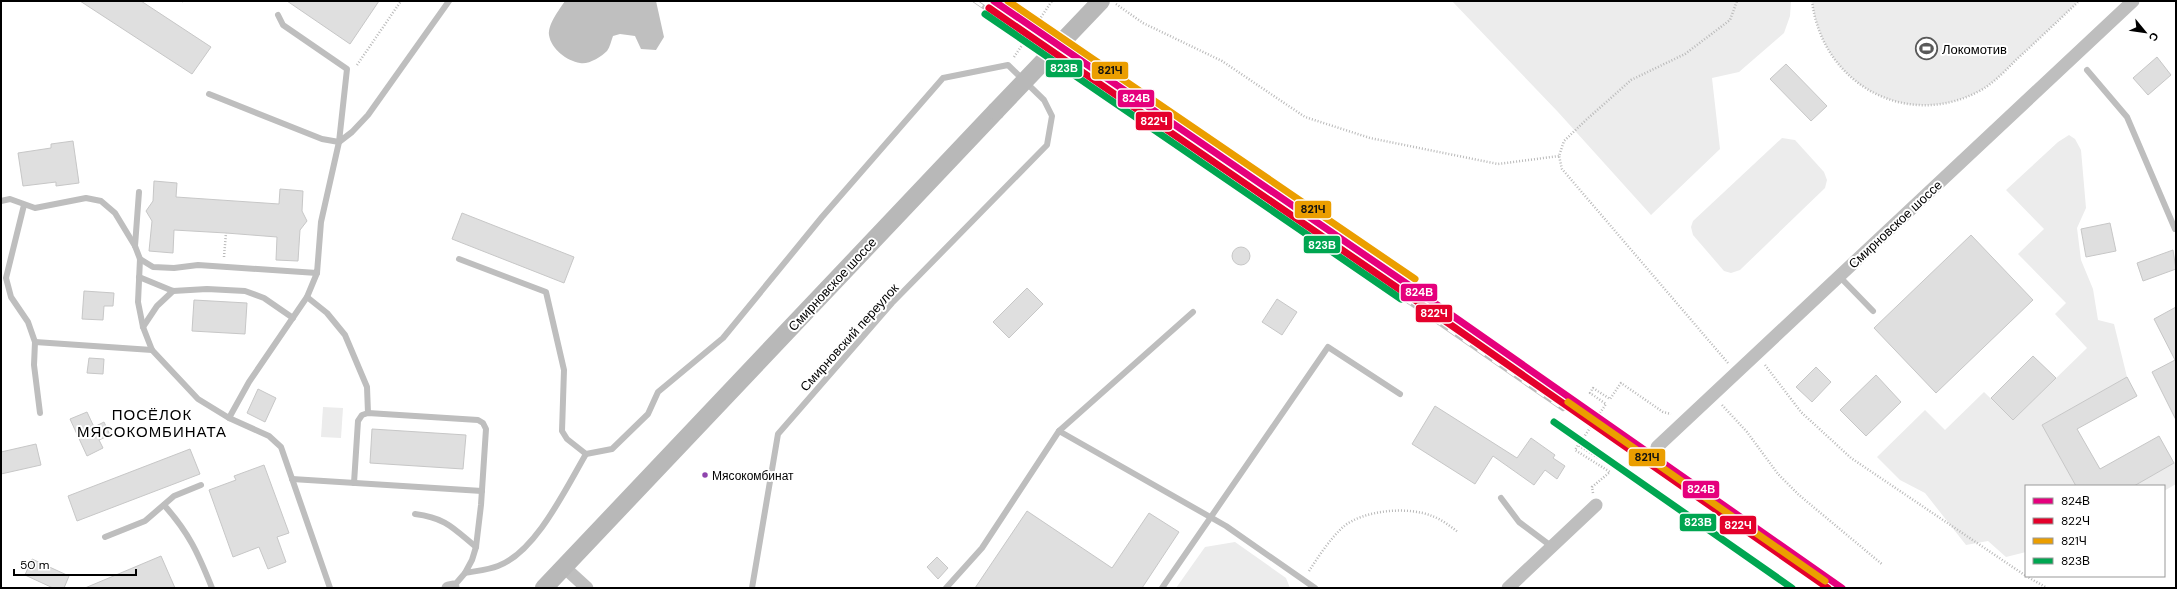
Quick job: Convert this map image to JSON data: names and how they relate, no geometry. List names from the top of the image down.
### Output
{
  "streets": {
    "main road": ["Смирновское шоссе"],
    "lane": ["Смирновский переулок"]
  },
  "districts": ["ПОСЁЛОК МЯСОКОМБИНАТА"],
  "places": {
    "sports": ["Локомотив"],
    "other": ["Мясокомбинат"]
  },
  "lines": [
    "transit line 824В",
    "transit line 821Ч",
    "transit line 822Ч",
    "transit line 823В"
  ],
  "legend": [
    "824В",
    "822Ч",
    "821Ч",
    "823В"
  ],
  "scale_bar": "50 m",
  "north": "bottom right"
}
